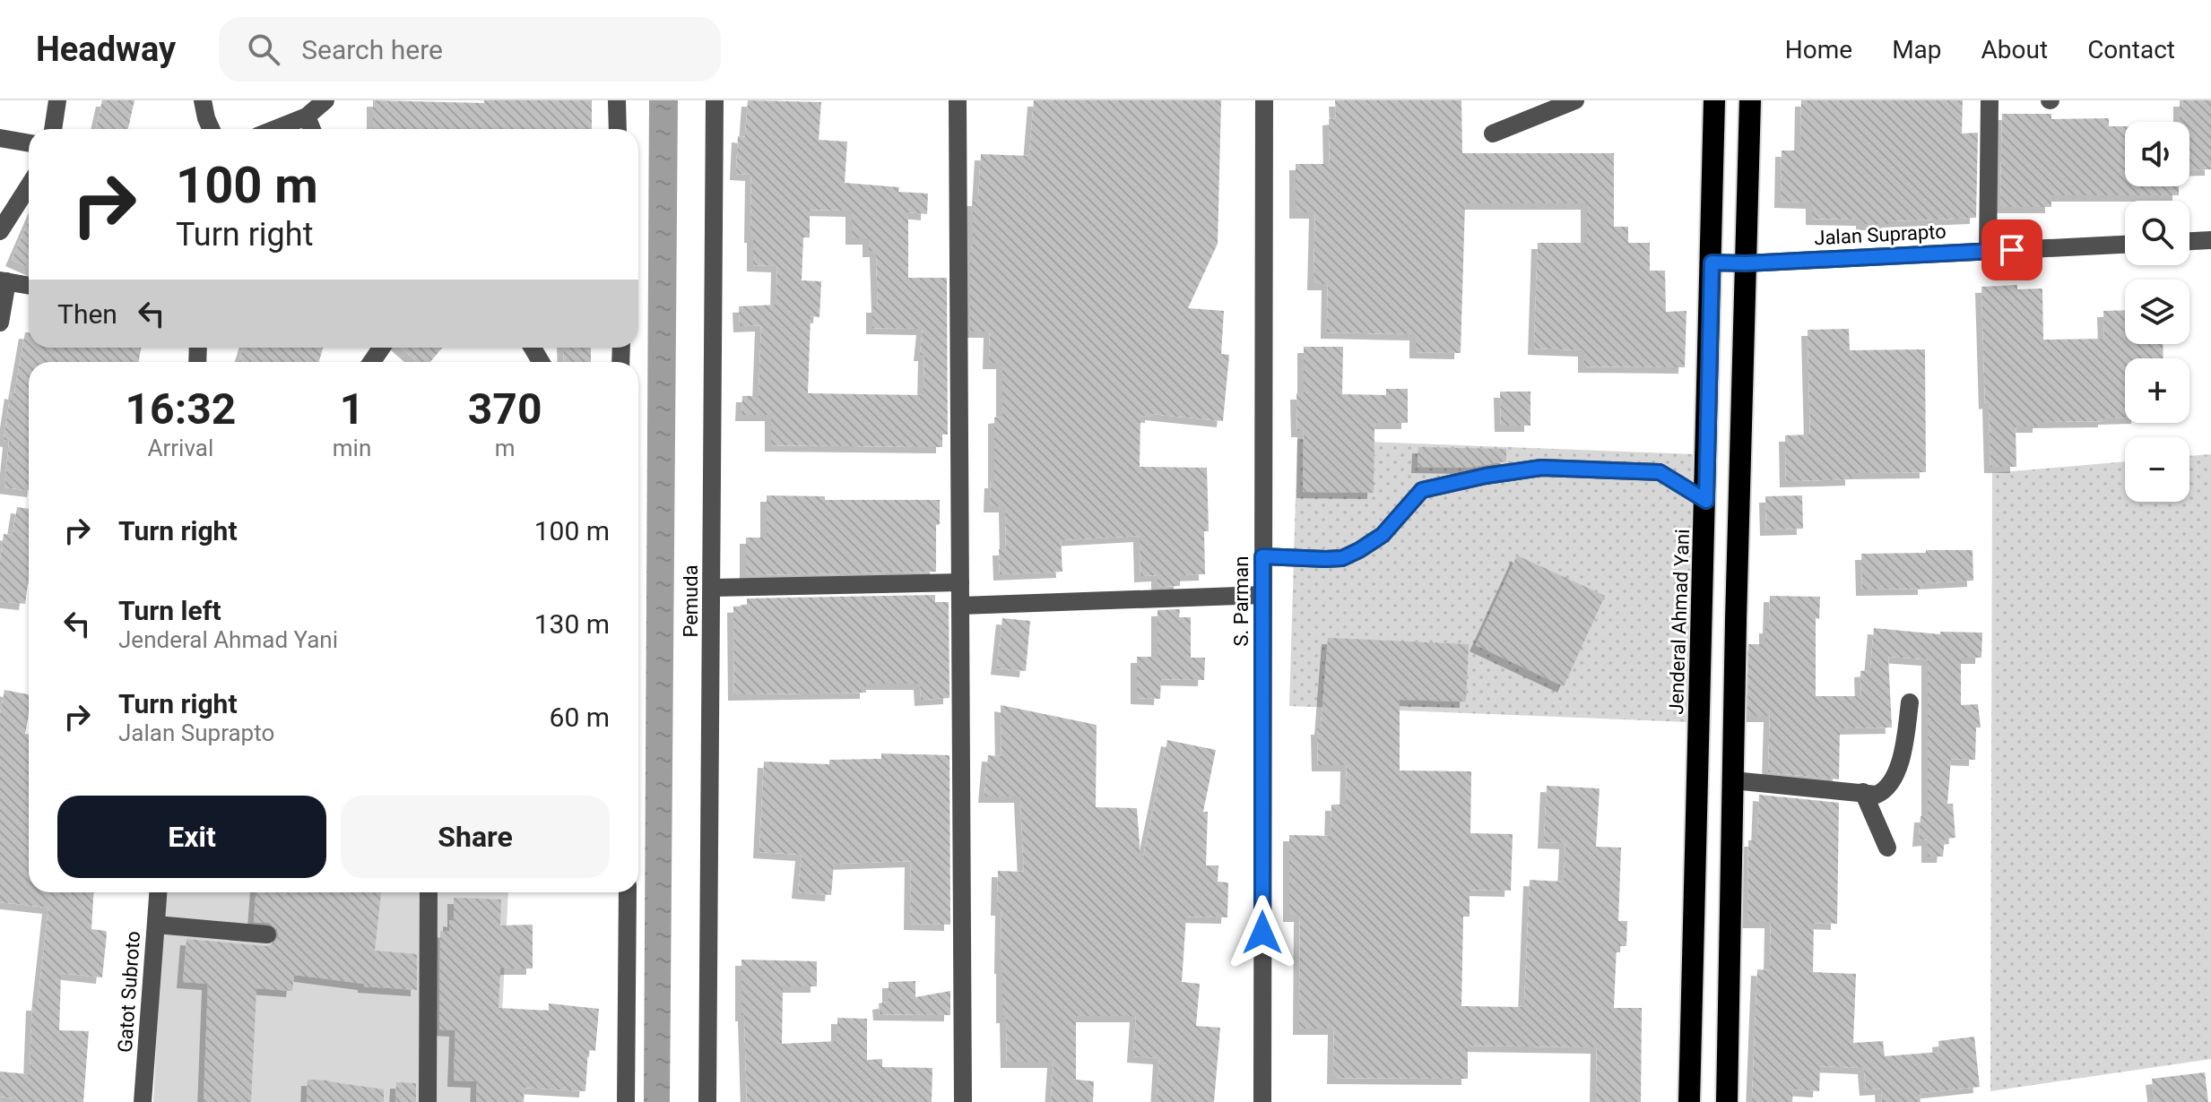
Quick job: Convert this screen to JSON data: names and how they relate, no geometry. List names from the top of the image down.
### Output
{
  "streets": {
    "highway": ["Jenderal Ahmad Yani"],
    "street": [
      "Jalan Suprapto",
      "Pemuda",
      "S. Parman",
      "Gatot Subroto"
    ]
  },
  "crossings": [
    ["Jalan Suprapto", "Jenderal Ahmad Yani"]
  ],
  "page": {
    "header": "Headway",
    "search": "Search here",
    "nav": [
      "Home",
      "Map",
      "About",
      "Contact"
    ],
    "map_buttons": ["+", "−"],
    "turn": ["100 m", "Turn right"],
    "then": "Then",
    "eta": [
      "16:32",
      "Arrival",
      "1",
      "min",
      "370",
      "m"
    ],
    "list": [
      {
        "name": "Turn right",
        "value": "100 m"
      },
      {
        "name": "Turn left",
        "note": "Jenderal Ahmad Yani",
        "value": "130 m"
      },
      {
        "name": "Turn right",
        "note": "Jalan Suprapto",
        "value": "60 m"
      }
    ],
    "buttons": ["Exit", "Share"]
  }
}
